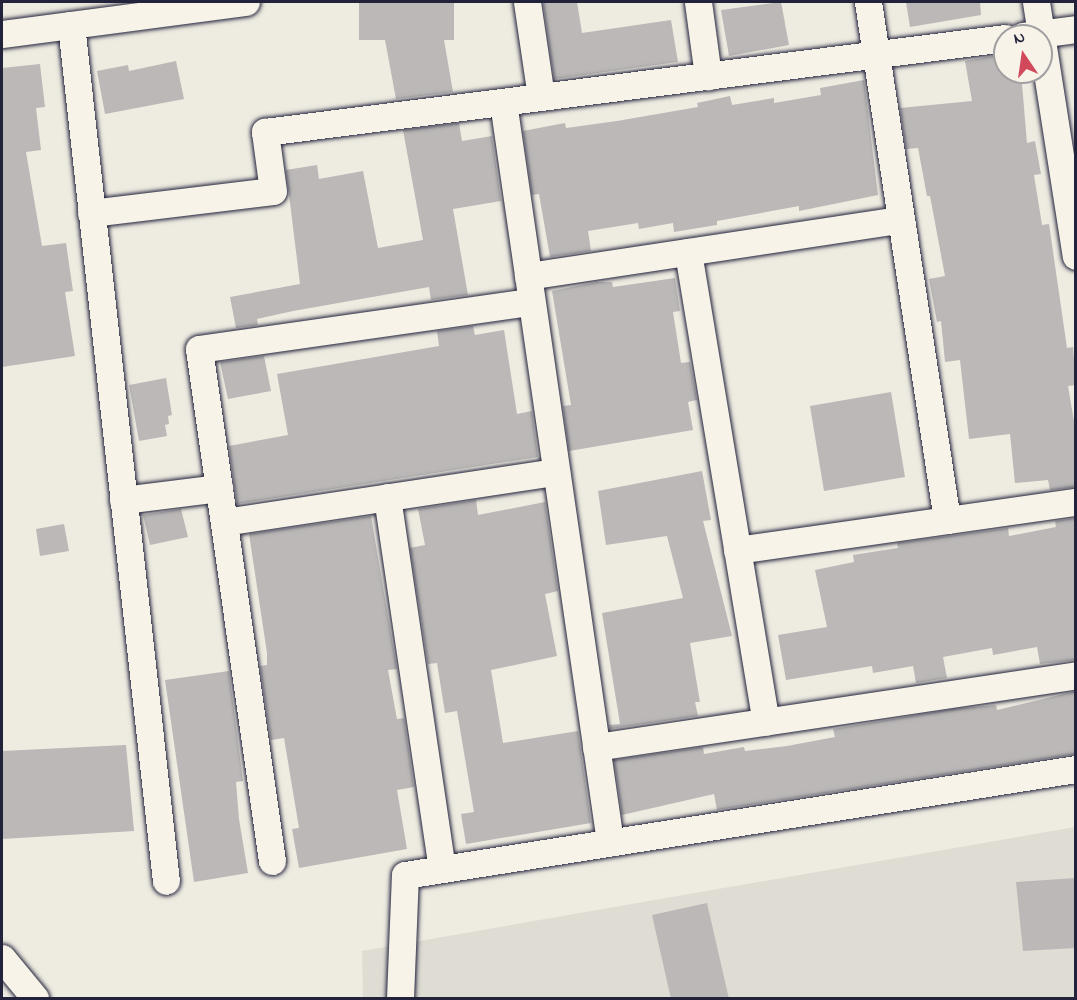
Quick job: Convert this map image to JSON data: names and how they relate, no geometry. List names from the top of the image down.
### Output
{
  "north": "top"
}
